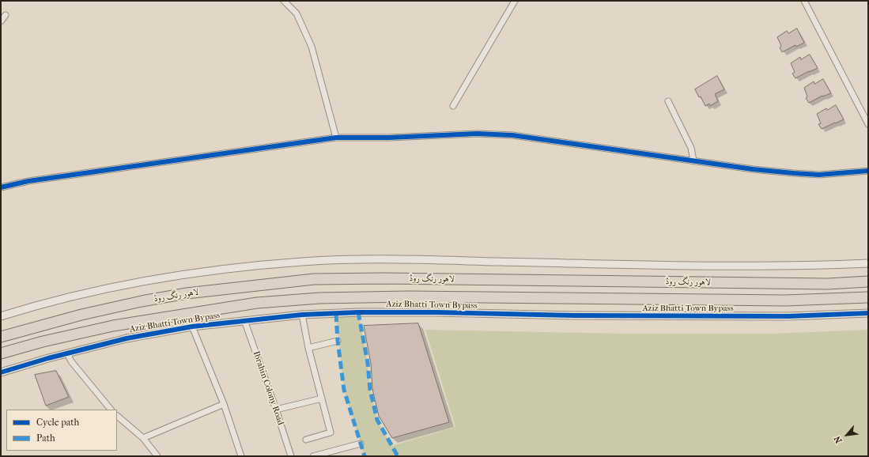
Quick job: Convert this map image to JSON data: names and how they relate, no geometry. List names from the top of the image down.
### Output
{
  "streets": {
    "highway": ["لاہور رنگ روڈ"],
    "street": ["Aziz Bhatti Town Bypass", "Ibrahin Colony Road"]
  },
  "crossings": [
    ["Aziz Bhatti Town Bypass", "Ibrahin Colony Road"]
  ],
  "legend": ["Cycle path", "Path"],
  "north": "bottom left"
}
